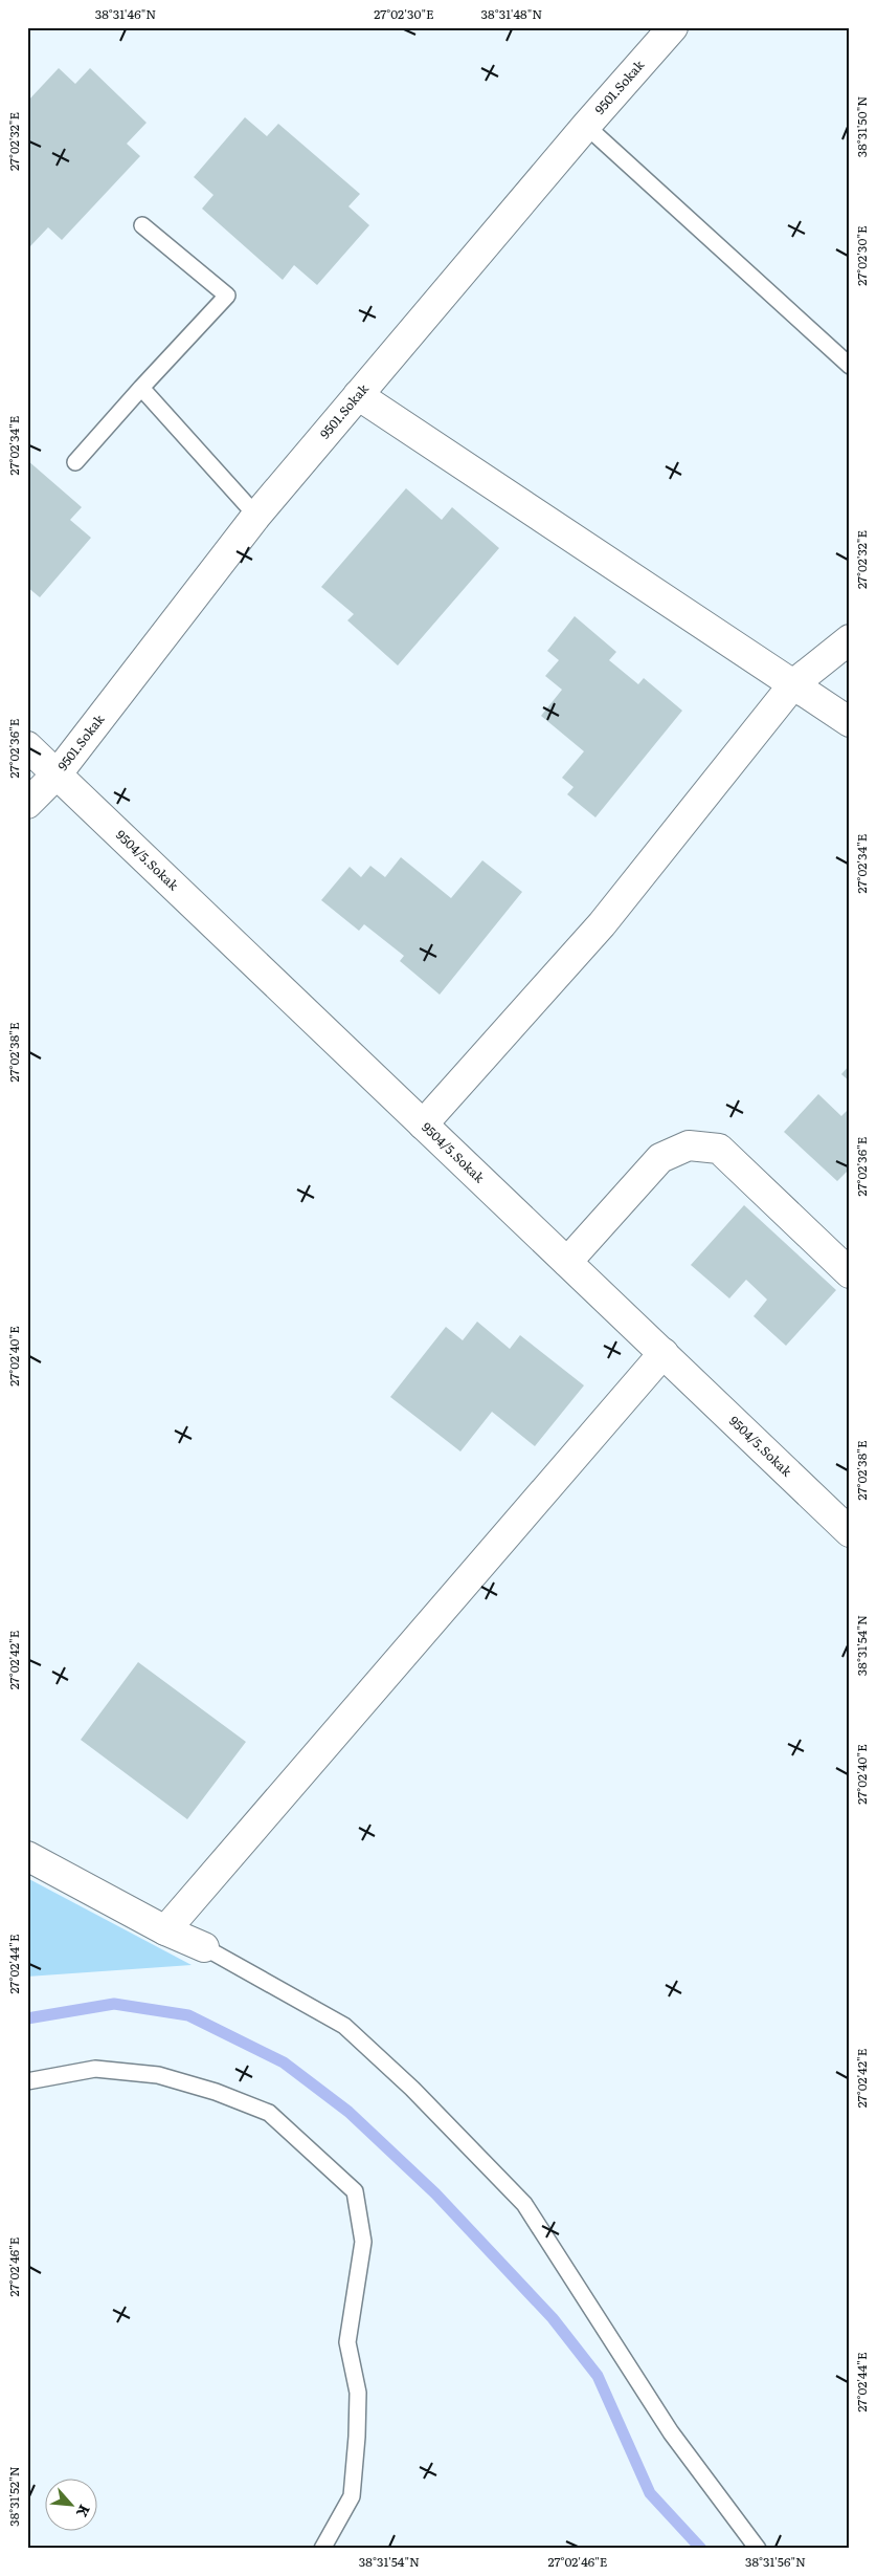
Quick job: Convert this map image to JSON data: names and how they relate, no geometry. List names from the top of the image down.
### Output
{
  "streets": {
    "street": ["9501.Sokak", "9504/5.Sokak"]
  },
  "crossings": [
    ["9501.Sokak", "9504/5.Sokak"]
  ],
  "north": "bottom right",
  "coordinates": [
    "38°31'46\"N",
    "27°02'30\"E",
    "38°31'48\"N",
    "38°31'50\"N",
    "27°02'32\"E",
    "27°02'34\"E",
    "27°02'36\"E",
    "27°02'38\"E",
    "27°02'40\"E",
    "38°31'54\"N",
    "27°02'42\"E",
    "27°02'44\"E",
    "27°02'46\"E",
    "38°31'52\"N",
    "38°31'56\"N"
  ]
}
